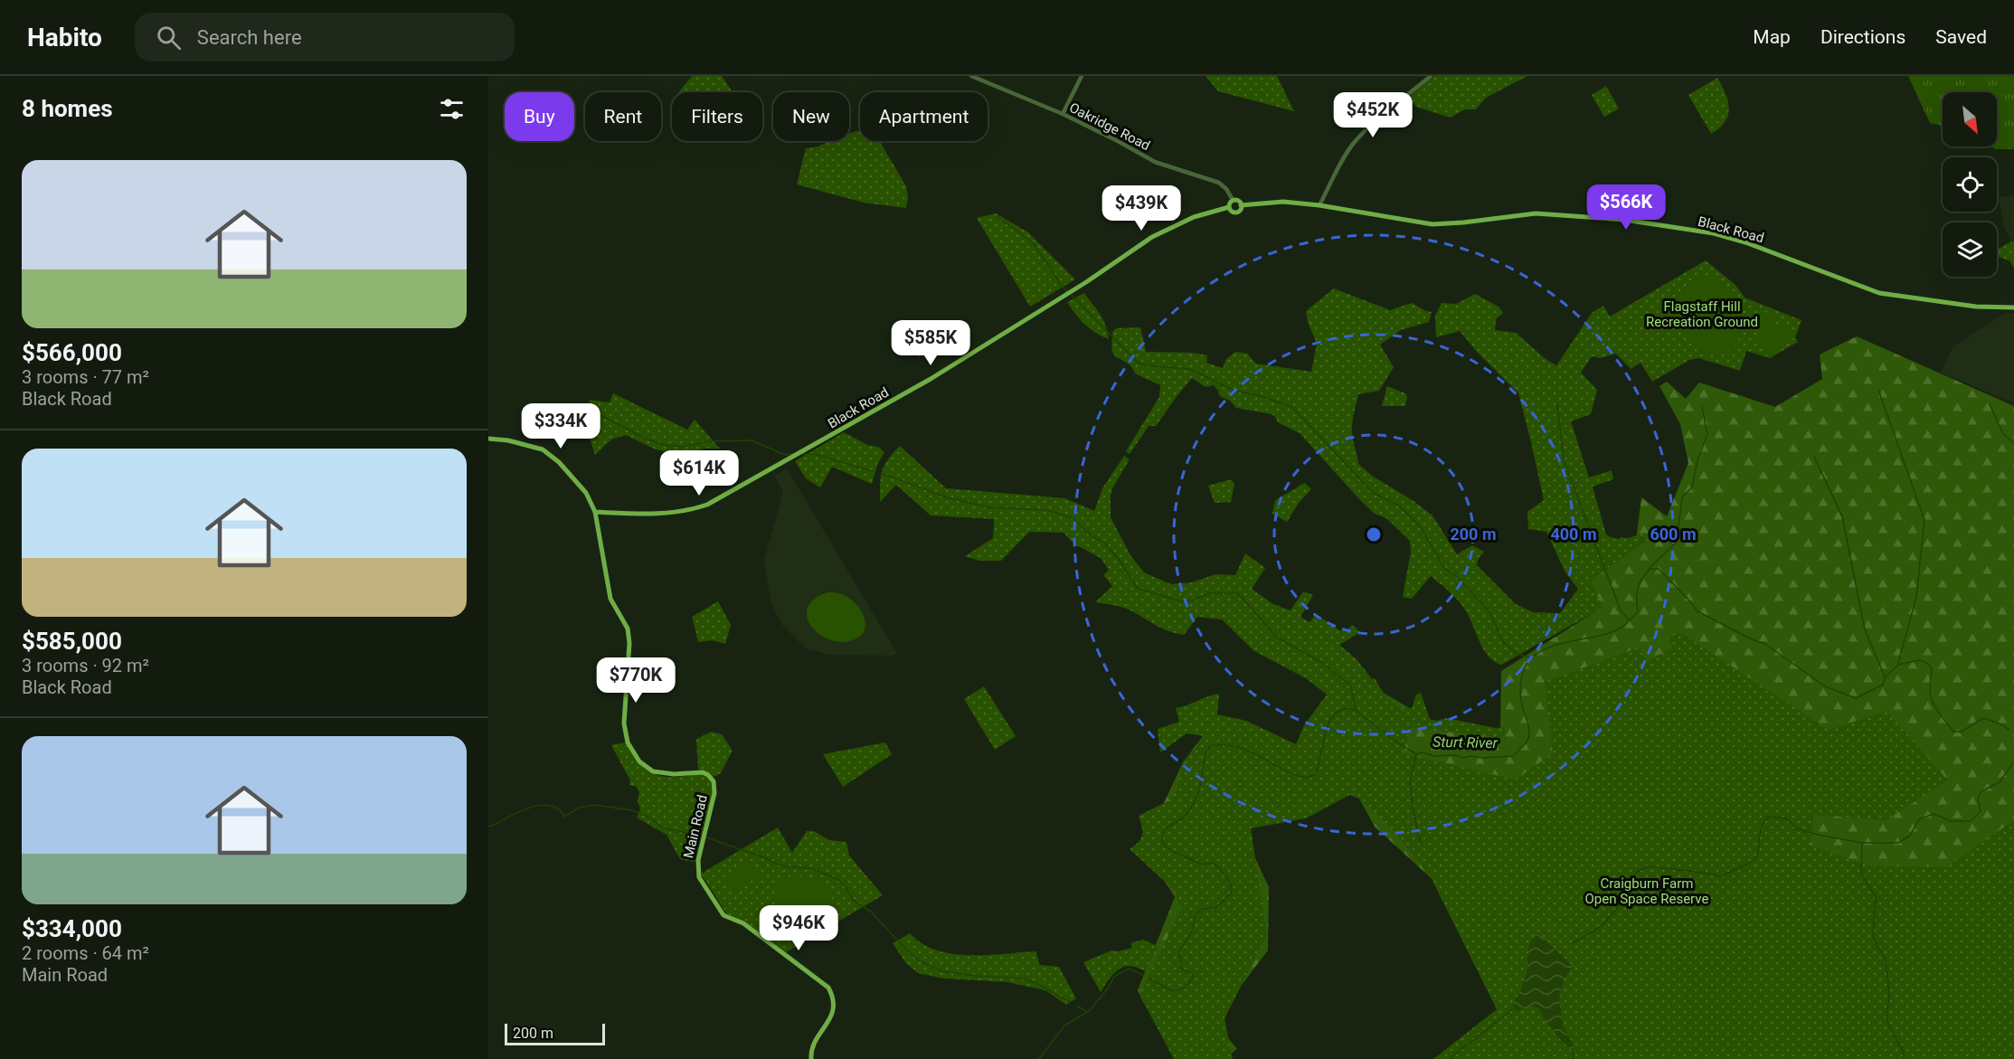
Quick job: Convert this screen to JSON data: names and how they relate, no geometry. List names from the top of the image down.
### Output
{
  "streets": {
    "main road": ["Black Road", "Main Road"],
    "street": ["Oakridge Road"]
  },
  "crossings": [
    ["Oakridge Road", "Black Road"],
    ["Black Road", "Main Road"]
  ],
  "water": ["Sturt River"],
  "parks": ["Flagstaff Hill Recreation Ground", "Craigburn Farm Open Space Reserve"],
  "scale_bar": "200 m",
  "north": "bottom right",
  "page": {
    "header": "Habito",
    "search": "Search here",
    "nav": ["Map", "Directions", "Saved"],
    "heading": "8 homes",
    "price": [
      "$452K",
      "$566K",
      "$439K",
      "$585K",
      "$334K",
      "$614K",
      "$770K",
      "$946K"
    ],
    "chip": [
      "Buy",
      "Rent",
      "Filters",
      "New",
      "Apartment"
    ],
    "list": [
      {
        "name": "$566,000",
        "note": "3 rooms · 77 m² · Black Road"
      },
      {
        "name": "$585,000",
        "note": "3 rooms · 92 m² · Black Road"
      },
      {
        "name": "$334,000",
        "note": "2 rooms · 64 m² · Main Road"
      }
    ],
    "scale": "200 m"
  },
  "rings": ["200 m", "400 m", "600 m"]
}
